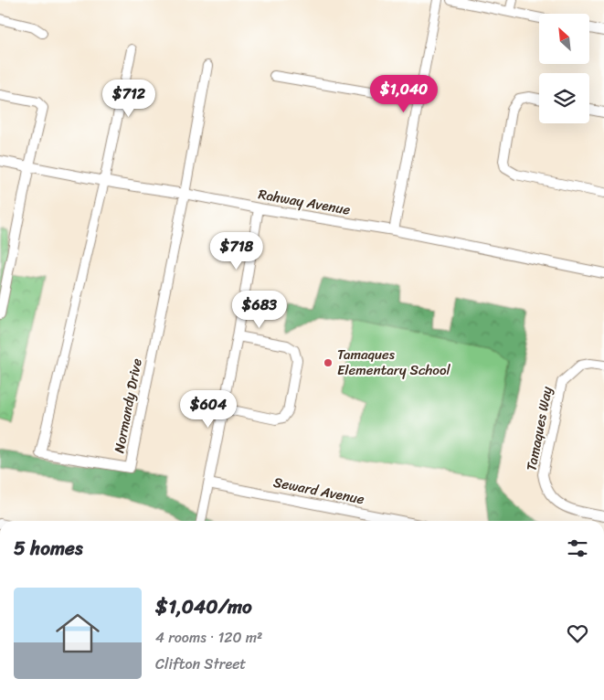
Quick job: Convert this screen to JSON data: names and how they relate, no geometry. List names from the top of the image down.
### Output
{
  "streets": {
    "street": [
      "Rahway Avenue",
      "Normandy Drive",
      "Tamaques Way",
      "Seward Avenue"
    ]
  },
  "crossings": [
    ["Rahway Avenue", "Normandy Drive"]
  ],
  "places": ["Tamaques Elementary School"],
  "north": "top left",
  "page": {
    "price": [
      "$1,040",
      "$712",
      "$718",
      "$683",
      "$604"
    ],
    "heading": "5 homes",
    "list": [
      {
        "name": "$1,040/mo",
        "note": "4 rooms · 120 m² · Clifton Street"
      }
    ]
  }
}
